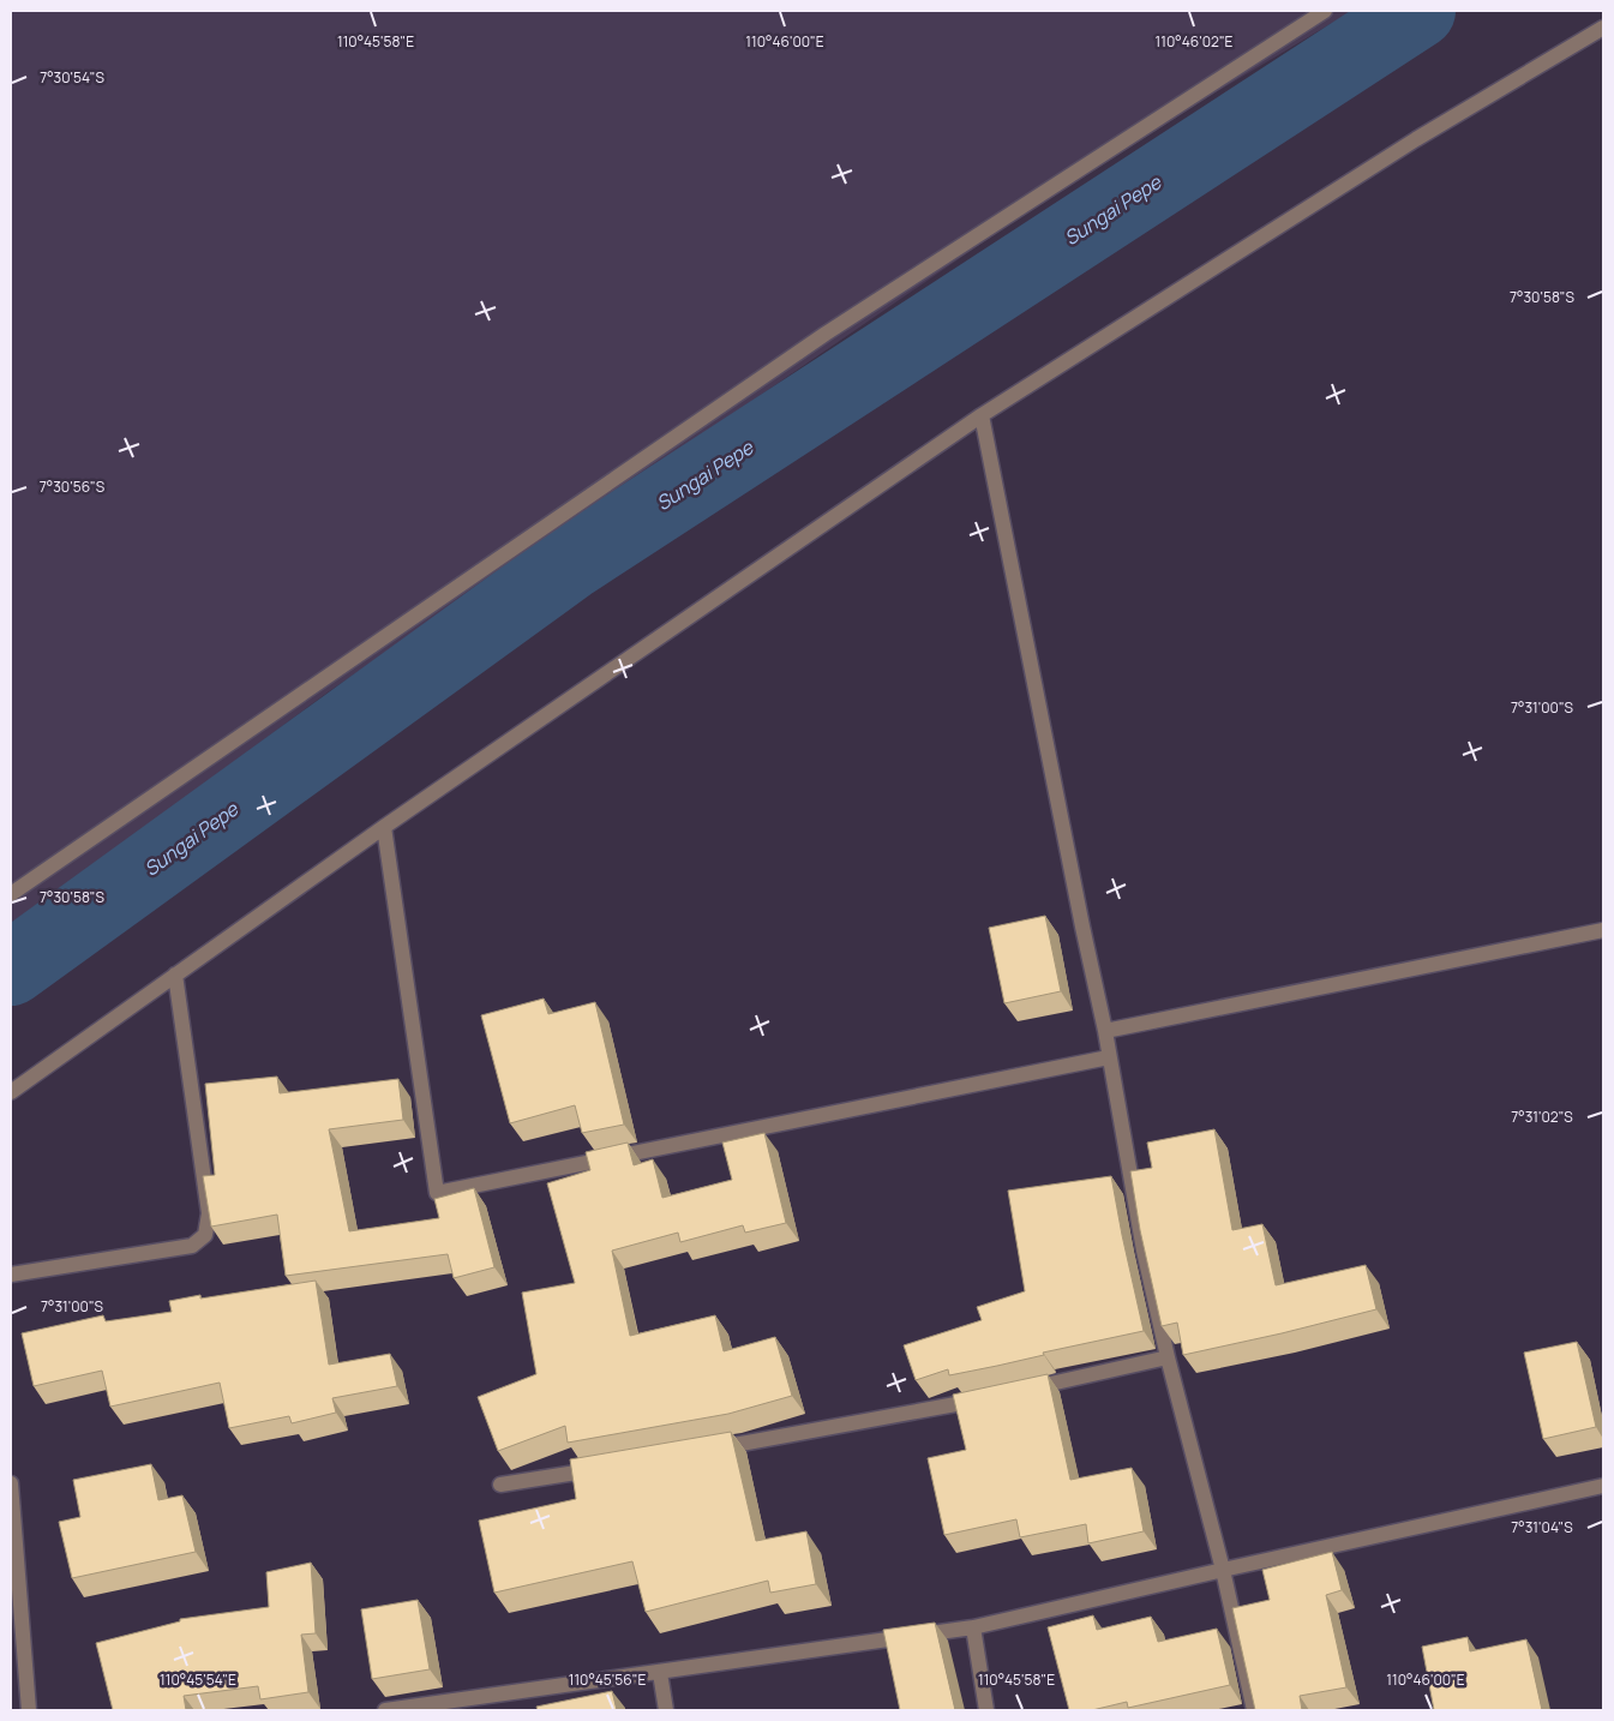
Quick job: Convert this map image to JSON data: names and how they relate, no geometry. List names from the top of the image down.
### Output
{
  "water": ["Sungai Pepe"],
  "coordinates": [
    "110°45'58\"E",
    "110°46'00\"E",
    "110°46'02\"E",
    "7°30'54\"S",
    "7°30'58\"S",
    "7°30'56\"S",
    "7°31'00\"S",
    "7°31'02\"S",
    "7°31'04\"S",
    "110°45'54\"E",
    "110°45'56\"E"
  ]
}
